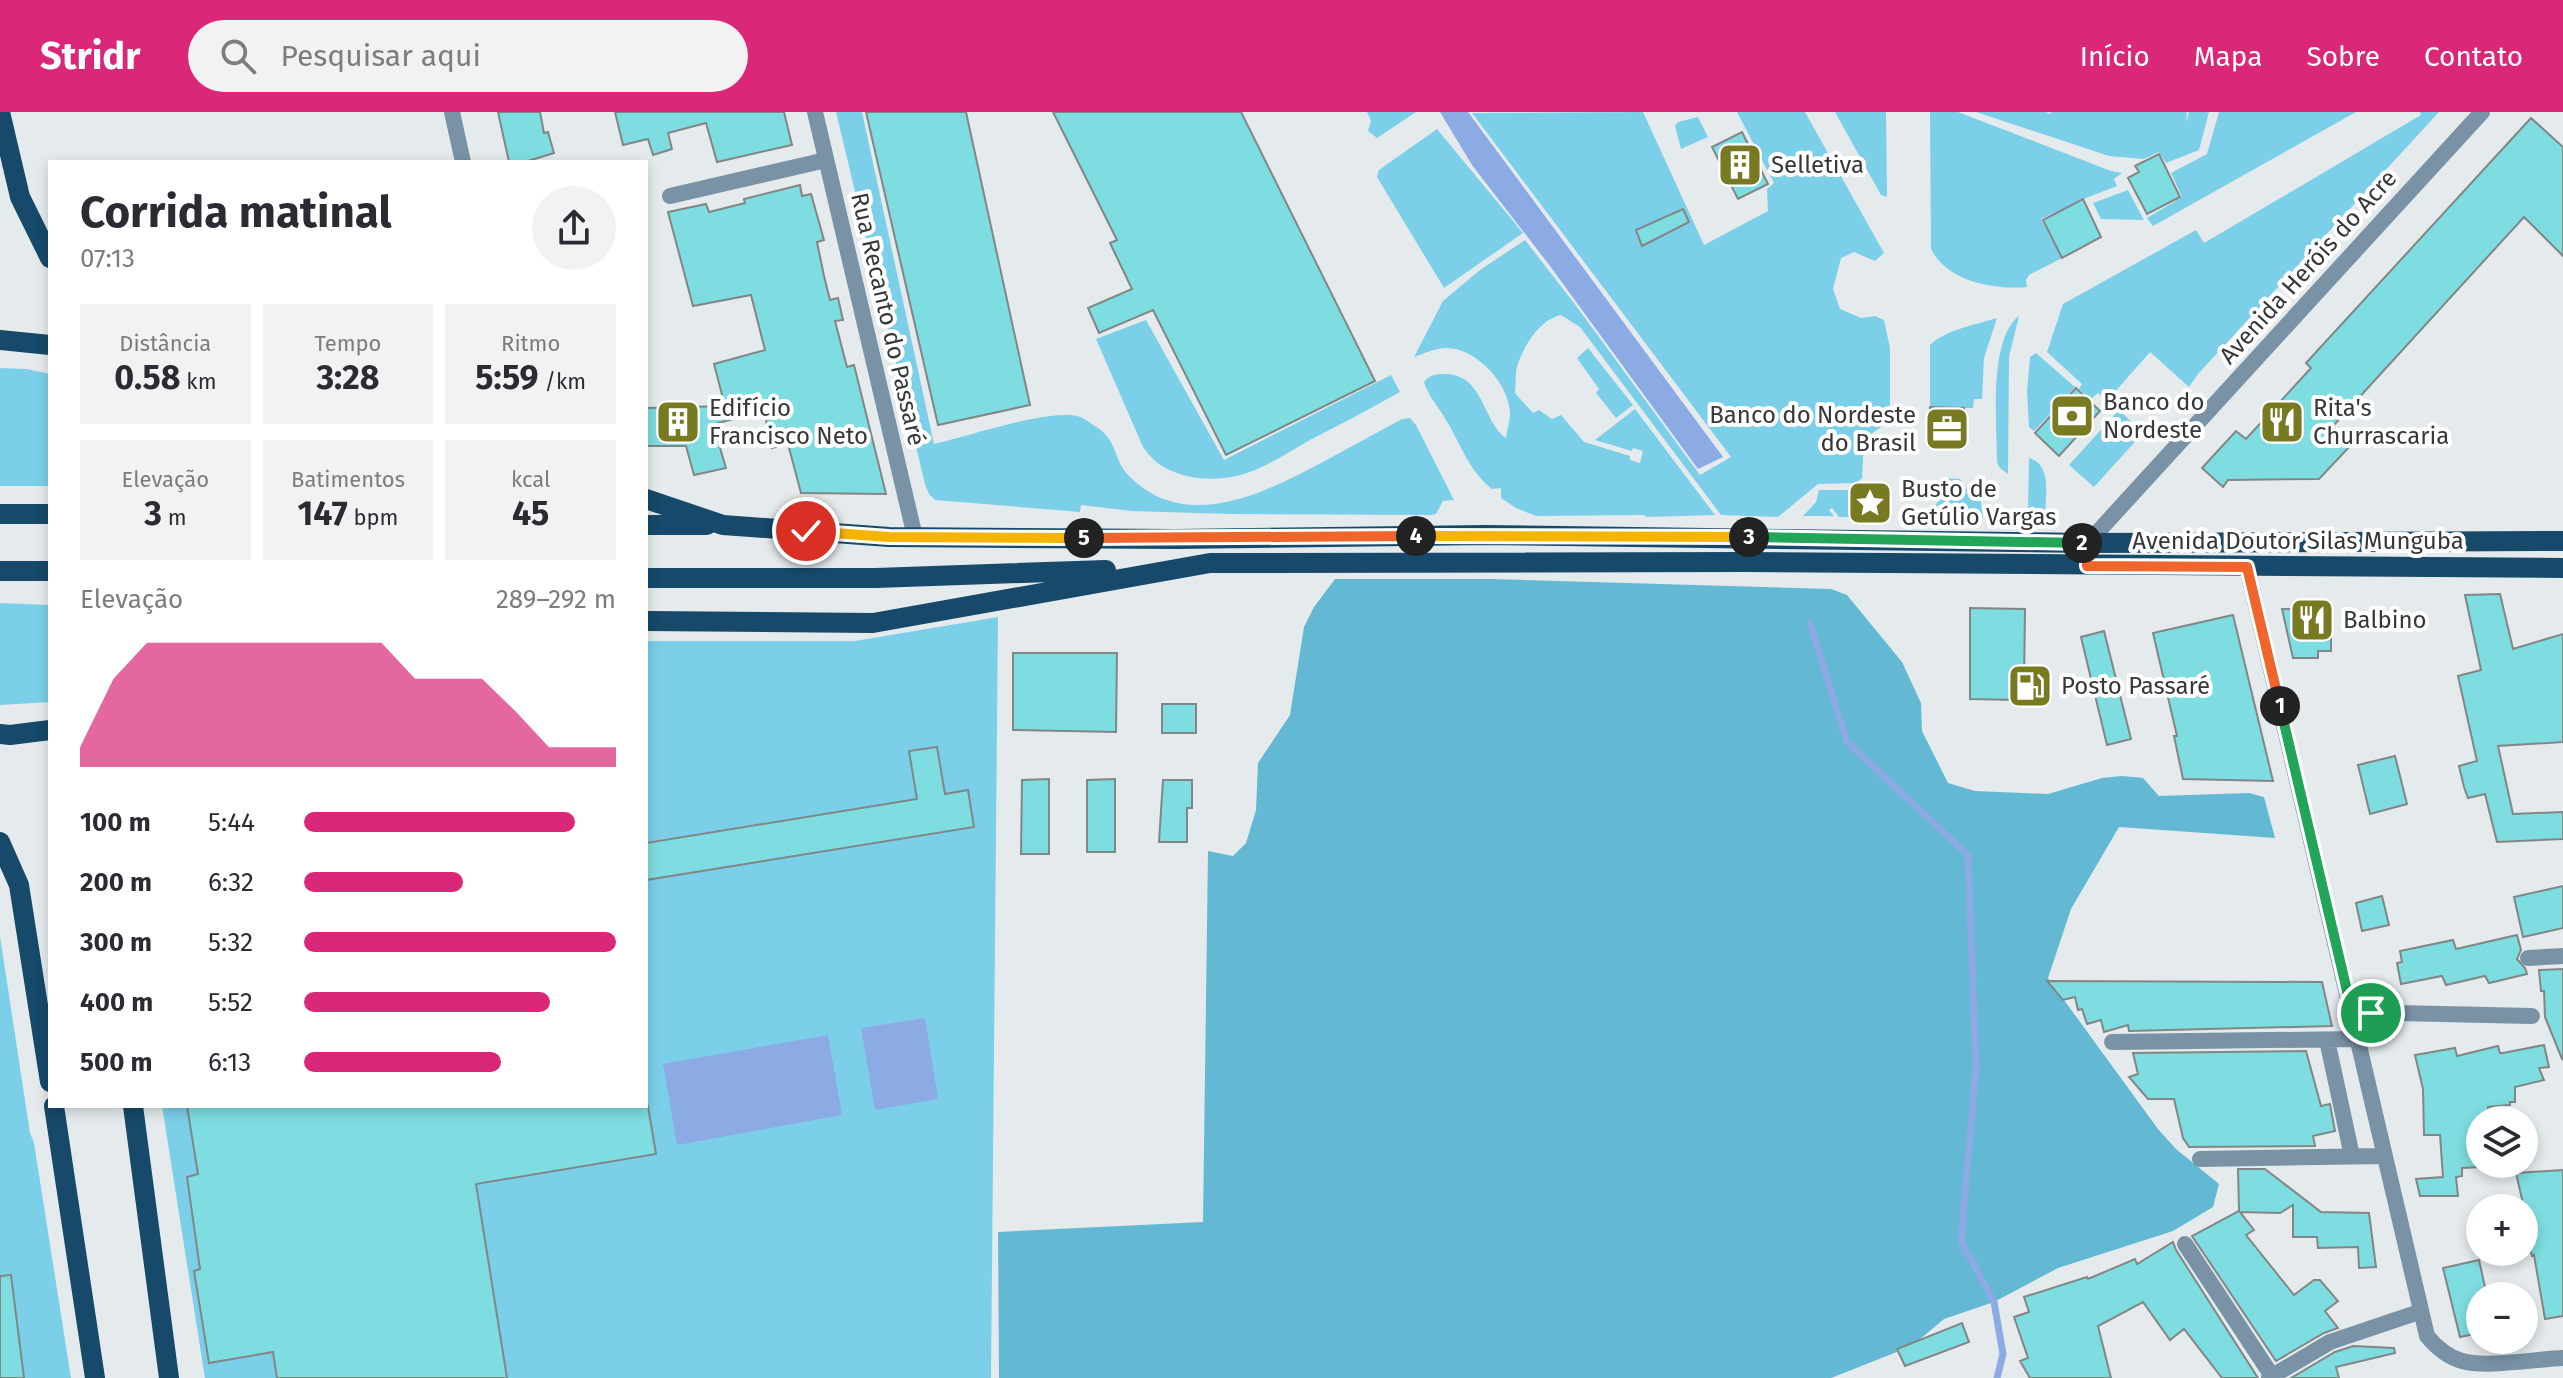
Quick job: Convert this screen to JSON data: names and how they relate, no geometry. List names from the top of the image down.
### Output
{
  "streets": {
    "main road": ["Avenida Doutor Silas Munguba"],
    "street": ["Avenida Heróis do Acre", "Rua Recanto do Passaré"]
  },
  "crossings": [
    ["Avenida Heróis do Acre", "Avenida Doutor Silas Munguba"],
    ["Rua Recanto do Passaré", "Avenida Doutor Silas Munguba"]
  ],
  "places": {
    "building": ["Selletiva", "Edifício Francisco Neto"],
    "bank": ["Banco do Nordeste"],
    "restaurant": ["Rita's Churrascaria", "Balbino"],
    "office": ["Banco do Nordeste do Brasil"],
    "place": ["Busto de Getúlio Vargas"],
    "fuel station": ["Posto Passaré"]
  },
  "page": {
    "header": "Stridr",
    "search": "Pesquisar aqui",
    "nav": [
      "Início",
      "Mapa",
      "Sobre",
      "Contato"
    ],
    "heading": ["Corrida matinal", "07:13"],
    "stats": [
      ["Distância", "0.58 km"],
      ["Tempo", "3:28"],
      ["Ritmo", "5:59 /km"],
      ["Elevação", "3 m"],
      ["Batimentos", "147 bpm"],
      ["kcal", "45"]
    ],
    "pins": [
      "4",
      "3",
      "5",
      "2",
      "1"
    ],
    "chart": ["Elevação", "289–292 m"],
    "list": [
      {
        "name": "100 m",
        "note": "5:44"
      },
      {
        "name": "200 m",
        "note": "6:32"
      },
      {
        "name": "300 m",
        "note": "5:32"
      },
      {
        "name": "400 m",
        "note": "5:52"
      },
      {
        "name": "500 m",
        "note": "6:13"
      }
    ],
    "map_buttons": ["+", "−"]
  }
}
